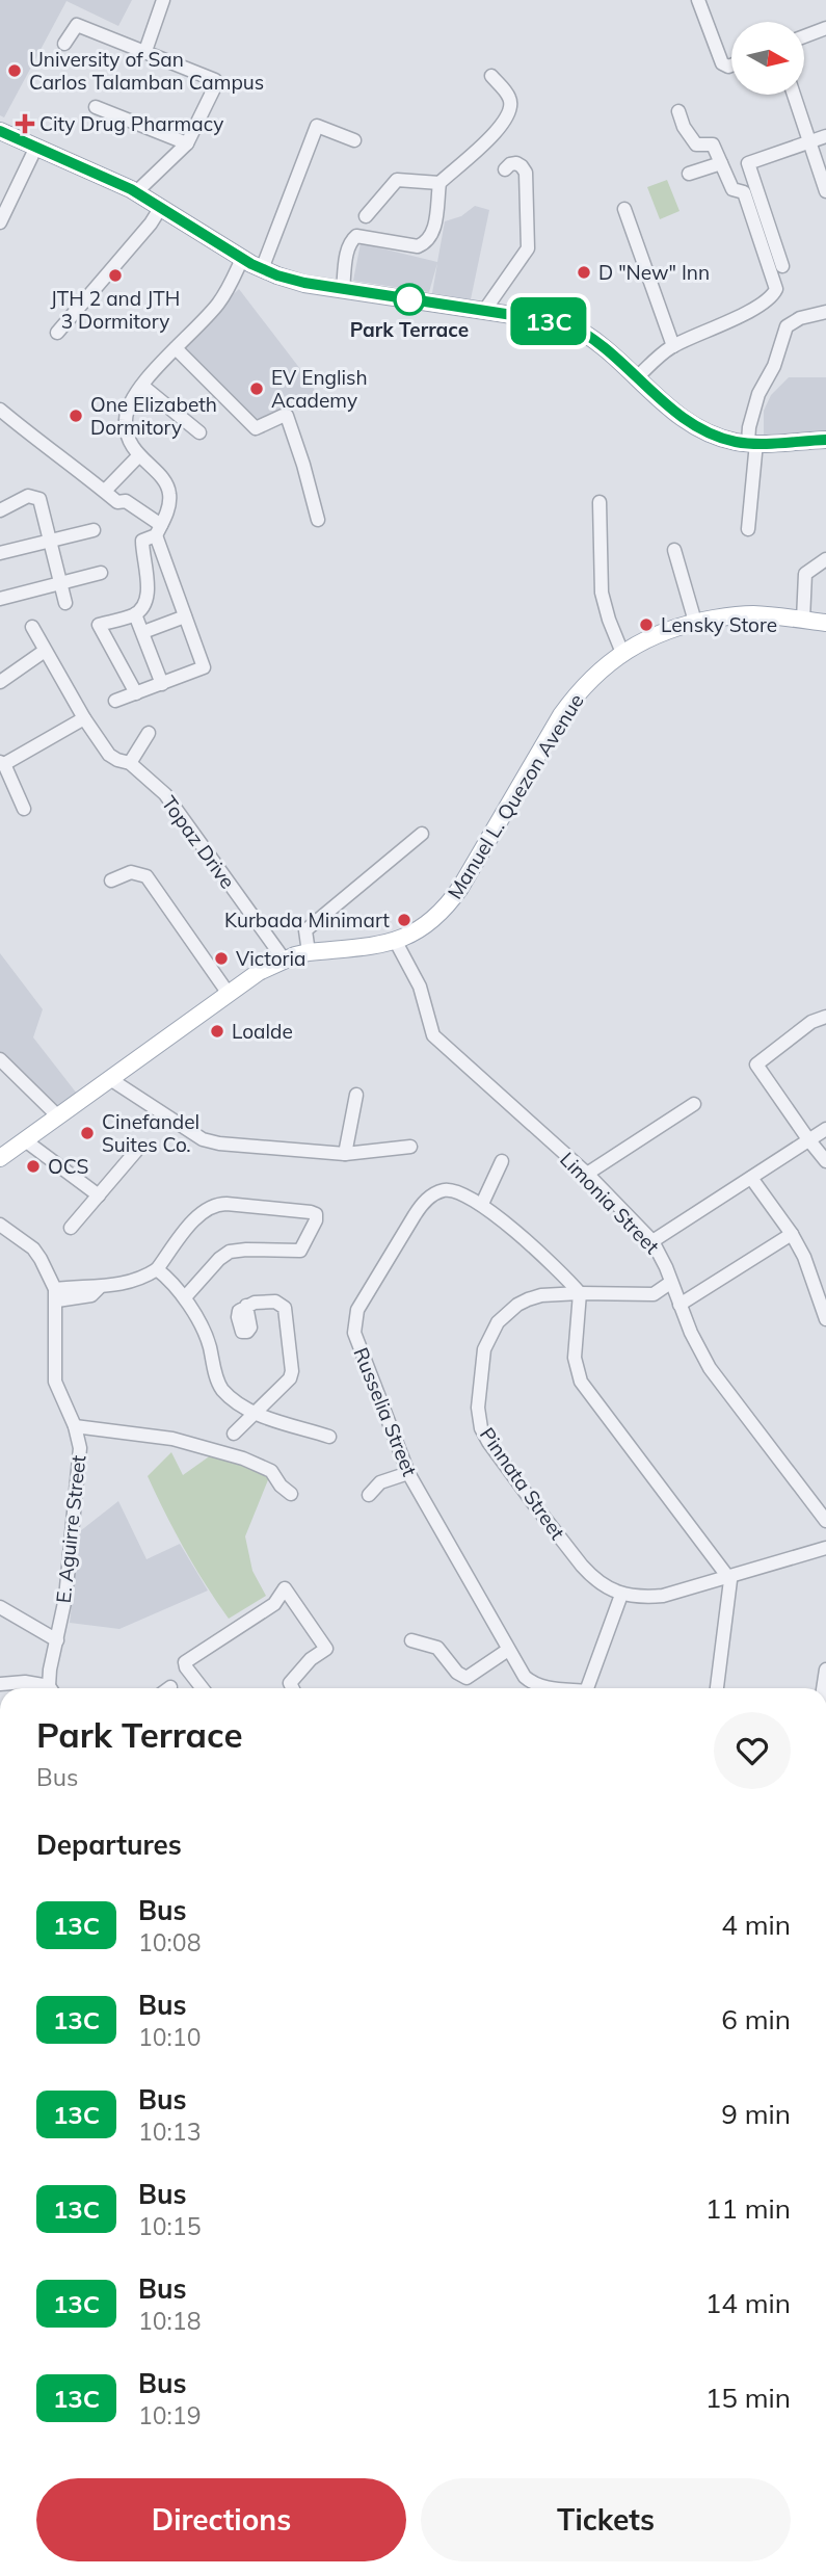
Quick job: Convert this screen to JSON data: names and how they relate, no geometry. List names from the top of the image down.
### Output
{
  "streets": {
    "main road": ["Manuel L. Quezon Avenue"],
    "street": [
      "Topaz Drive",
      "Limonia Street",
      "Russelia Street",
      "Pinnata Street",
      "E. Aguirre Street"
    ]
  },
  "crossings": [
    ["Manuel L. Quezon Avenue", "Topaz Drive"],
    ["Manuel L. Quezon Avenue", "Limonia Street"],
    ["Limonia Street", "Pinnata Street"],
    ["Russelia Street", "Pinnata Street"]
  ],
  "places": {
    "other": [
      "University of San Carlos Talamban Campus",
      "D \"New\" Inn",
      "JTH 2 and JTH 3 Dormitory",
      "Park Terrace",
      "EV English Academy",
      "One Elizabeth Dormitory",
      "Lensky Store",
      "Kurbada Minimart",
      "Victoria",
      "Loalde",
      "Cinefandel Suites Co.",
      "OCS"
    ],
    "health": ["City Drug Pharmacy"]
  },
  "lines": ["bus line 13C"],
  "north": "right",
  "page": {
    "on_map": "13C",
    "heading": [
      ["Park Terrace", "Bus"],
      "Departures"
    ],
    "list": [
      {
        "mark": "13C",
        "name": "Bus",
        "note": "10:08",
        "value": "4 min"
      },
      {
        "mark": "13C",
        "name": "Bus",
        "note": "10:10",
        "value": "6 min"
      },
      {
        "mark": "13C",
        "name": "Bus",
        "note": "10:13",
        "value": "9 min"
      },
      {
        "mark": "13C",
        "name": "Bus",
        "note": "10:15",
        "value": "11 min"
      },
      {
        "mark": "13C",
        "name": "Bus",
        "note": "10:18",
        "value": "14 min"
      },
      {
        "mark": "13C",
        "name": "Bus",
        "note": "10:19",
        "value": "15 min"
      }
    ],
    "buttons": ["Directions", "Tickets"]
  }
}
